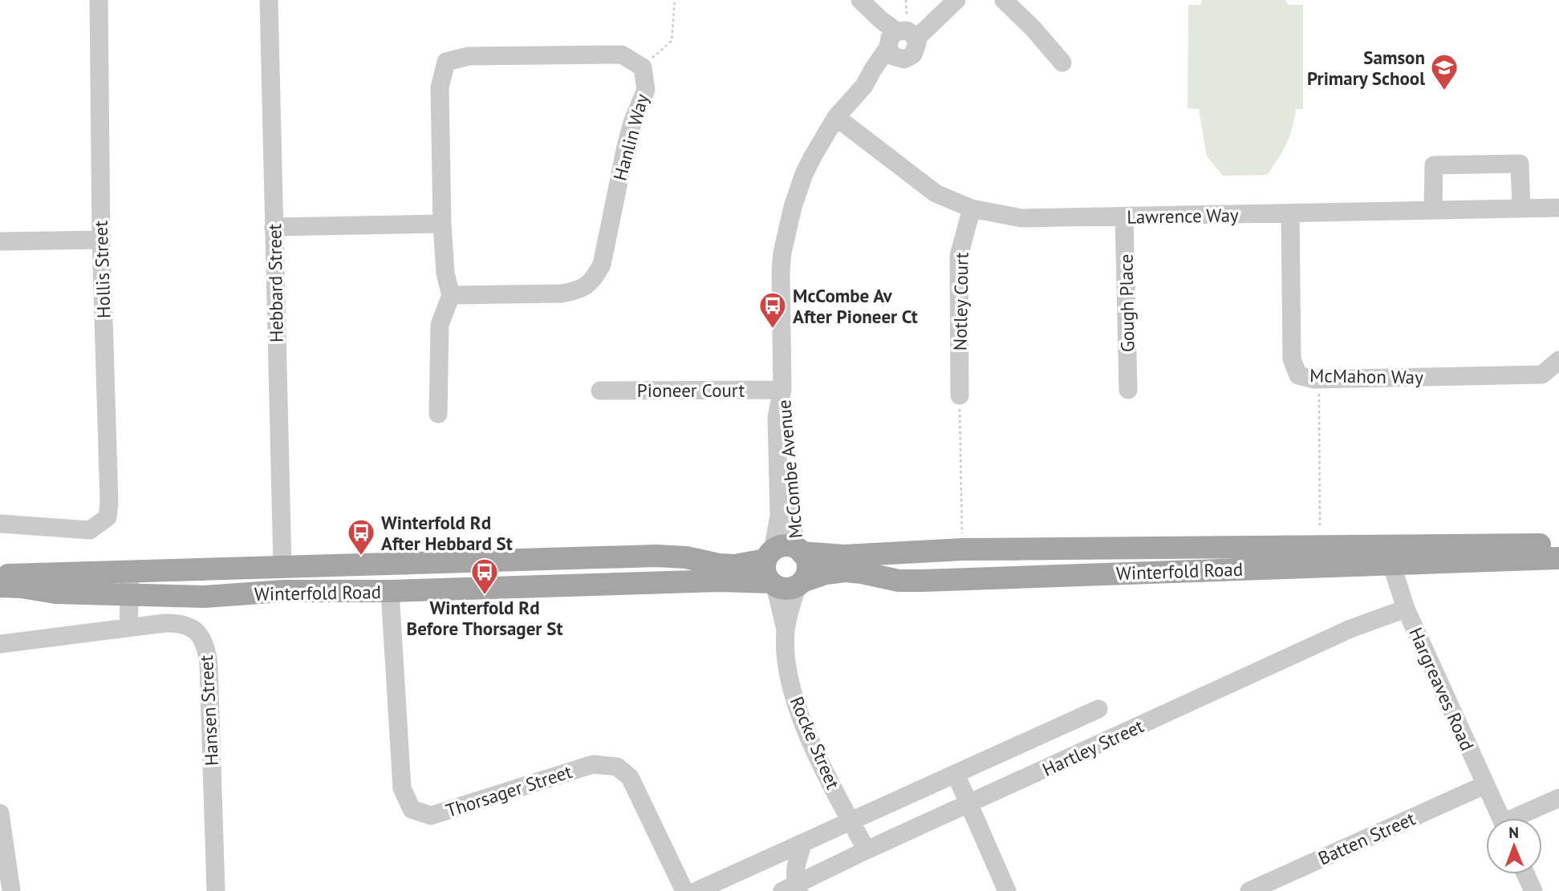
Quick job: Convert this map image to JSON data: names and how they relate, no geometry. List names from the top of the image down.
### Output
{
  "streets": {
    "main road": ["Winterfold Road"],
    "street": [
      "Hanlin Way",
      "Lawrence Way",
      "Hollis Street",
      "Hebbard Street",
      "Notley Court",
      "Gough Place",
      "McMahon Way",
      "Pioneer Court",
      "McCombe Avenue",
      "Hargreaves Road",
      "Hansen Street",
      "Rocke Street",
      "Hartley Street",
      "Thorsager Street",
      "Batten Street"
    ]
  },
  "crossings": [
    ["Lawrence Way", "Notley Court"],
    ["Lawrence Way", "Gough Place"],
    ["Lawrence Way", "McMahon Way"],
    ["Lawrence Way", "McCombe Avenue"],
    ["Hebbard Street", "Winterfold Road"],
    ["Pioneer Court", "McCombe Avenue"],
    ["McCombe Avenue", "Winterfold Road"],
    ["McCombe Avenue", "Rocke Street"],
    ["Winterfold Road", "Hargreaves Road"],
    ["Winterfold Road", "Rocke Street"],
    ["Winterfold Road", "Thorsager Street"],
    ["Hargreaves Road", "Hartley Street"],
    ["Hargreaves Road", "Batten Street"],
    ["Rocke Street", "Hartley Street"]
  ],
  "places": {
    "school or university": ["Samson Primary School"],
    "bus stop": ["McCombe Av After Pioneer Ct", "Winterfold Rd After Hebbard St", "Winterfold Rd Before Thorsager St"]
  },
  "north": "top"
}
